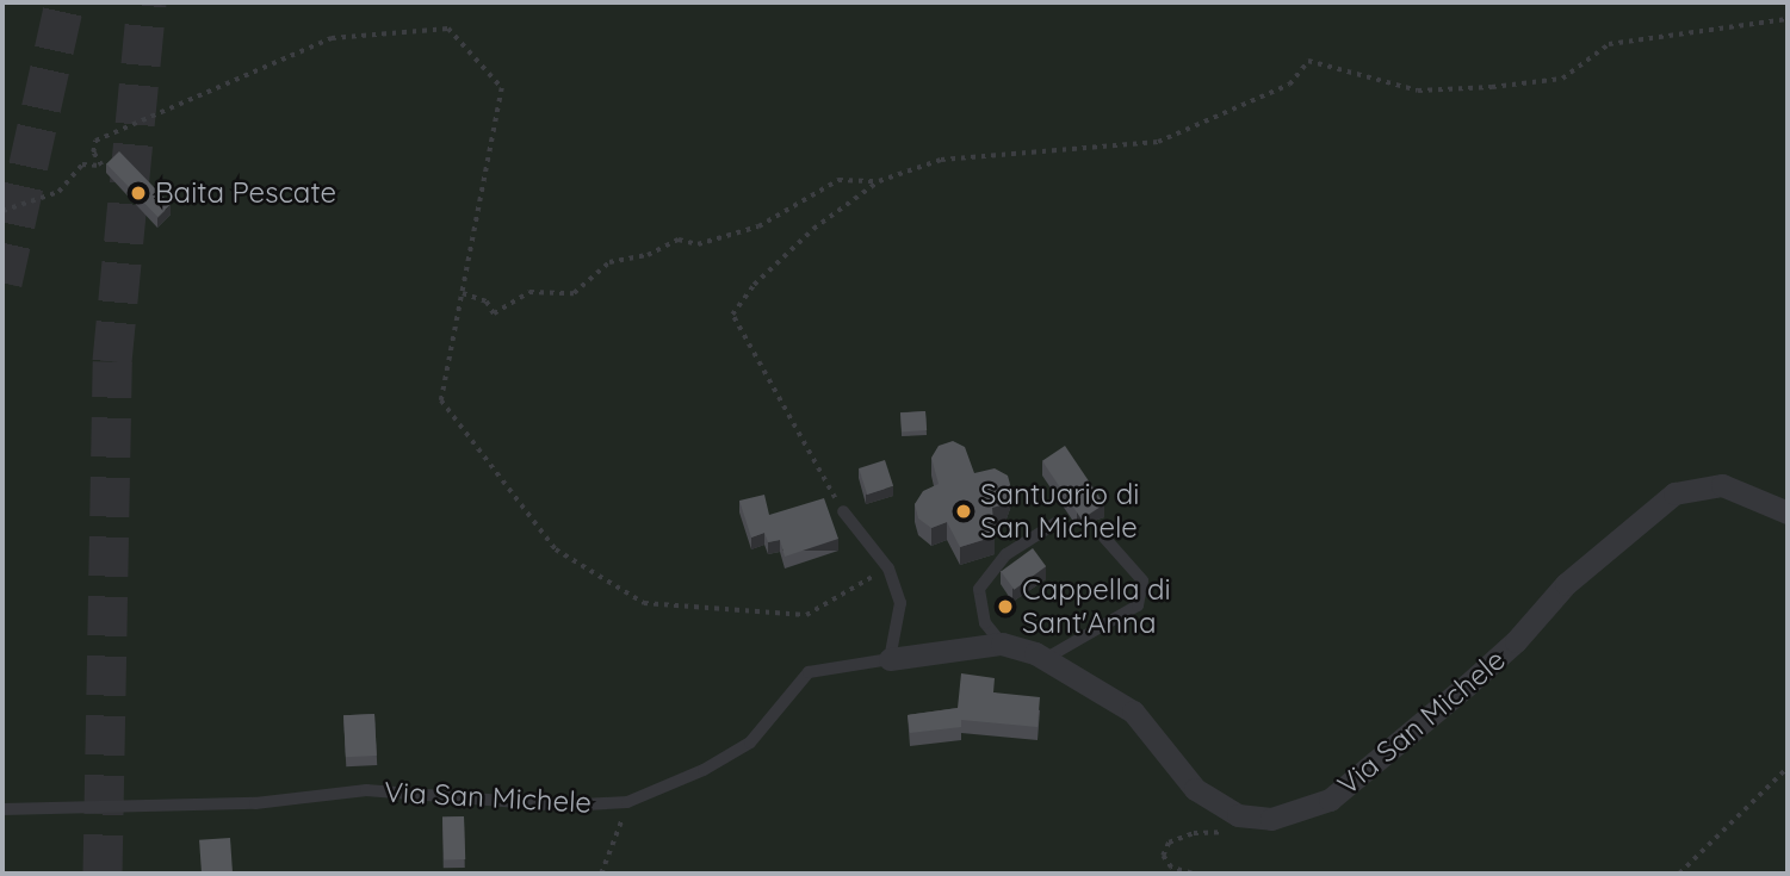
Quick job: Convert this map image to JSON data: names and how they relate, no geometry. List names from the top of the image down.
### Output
{
  "streets": {
    "street": ["Via San Michele"]
  },
  "places": ["Baita Pescate", "Santuario di San Michele", "Cappella di Sant'Anna"]
}
